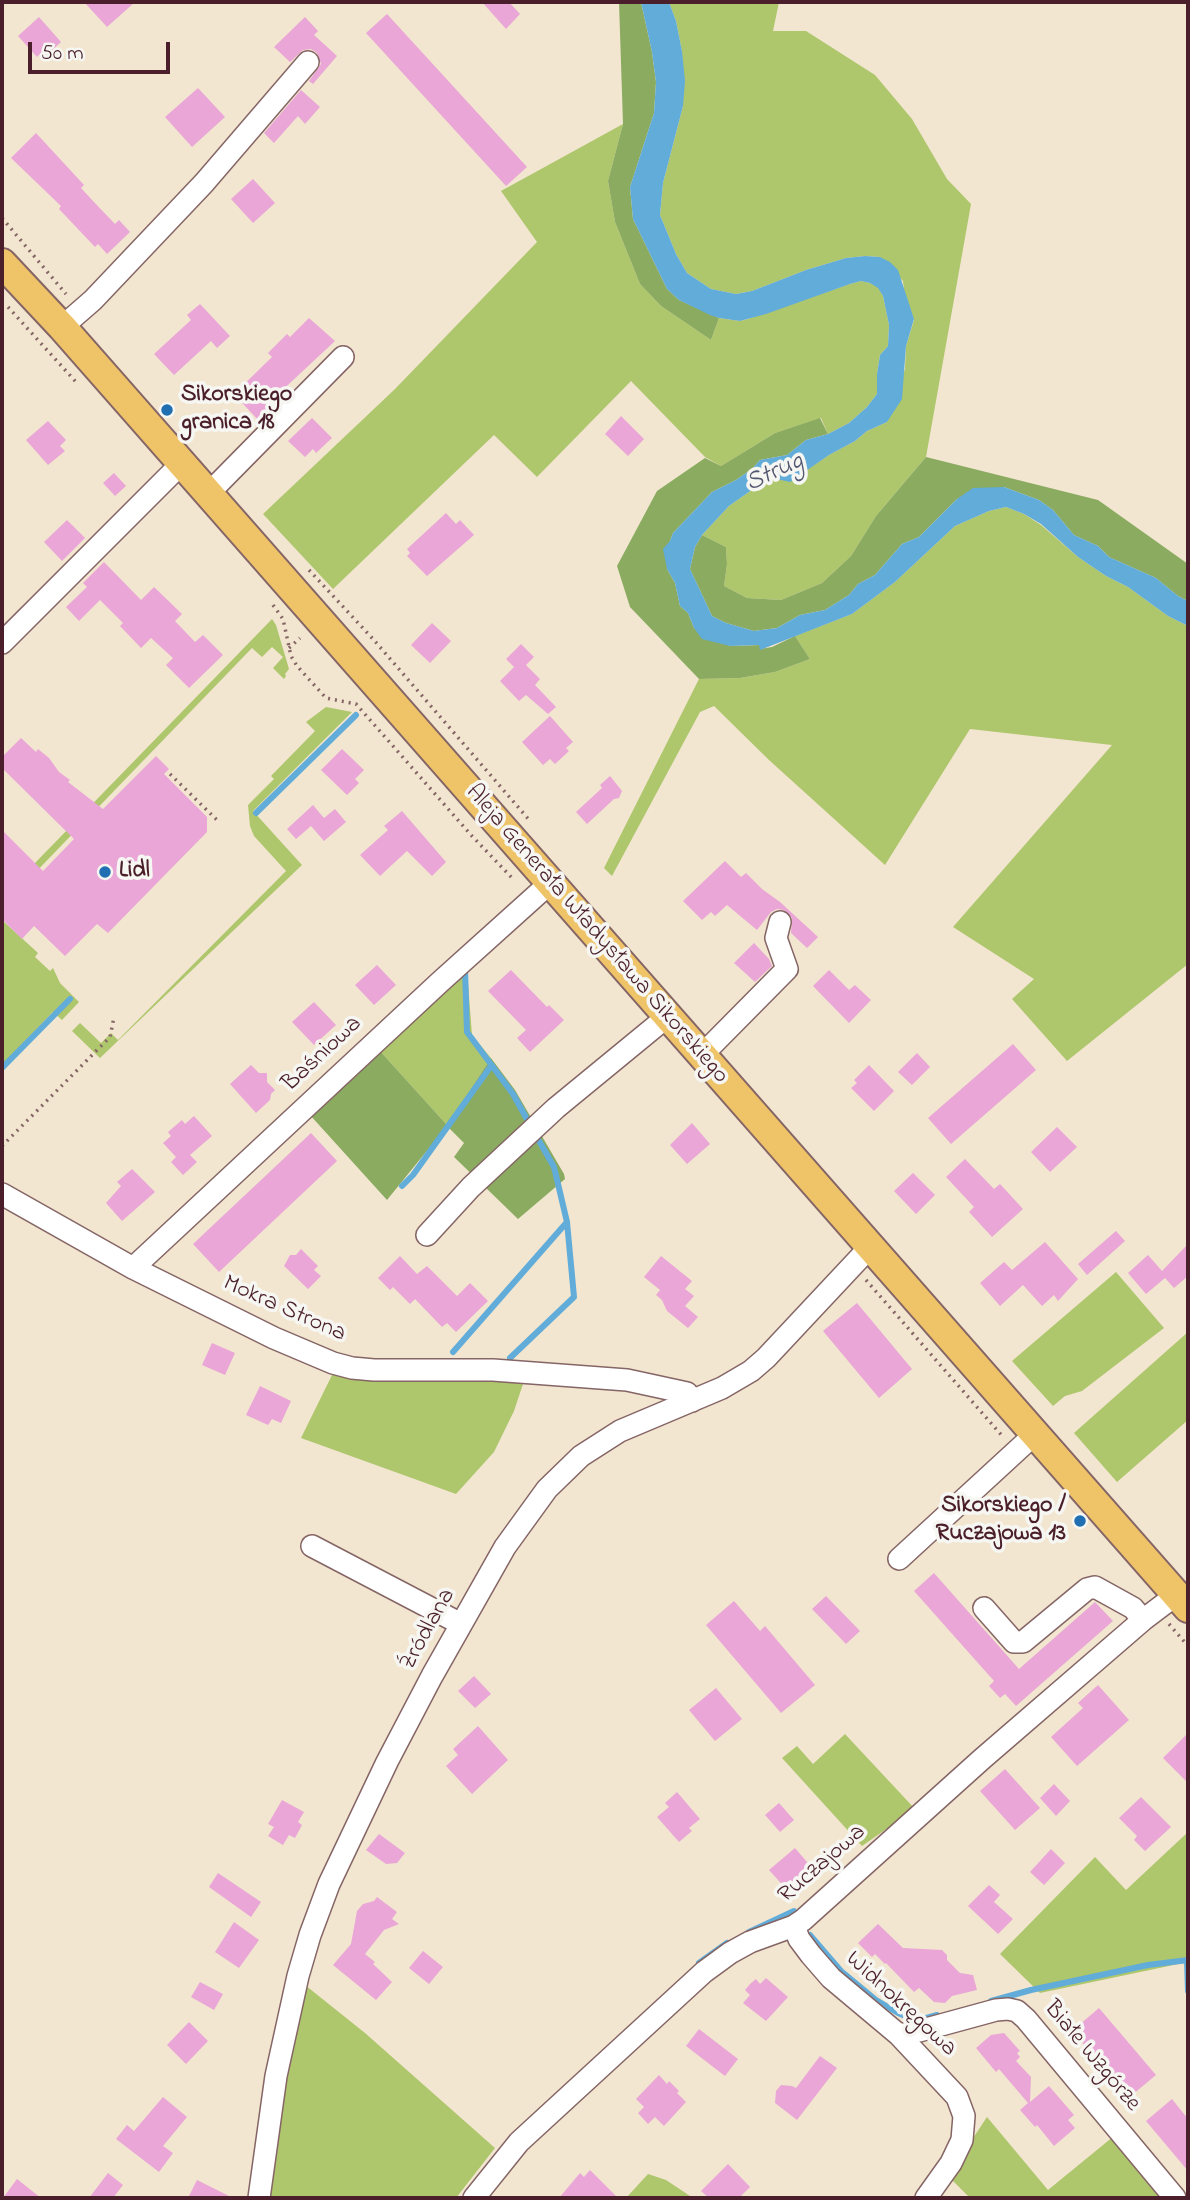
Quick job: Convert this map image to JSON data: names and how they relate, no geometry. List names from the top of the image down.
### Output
{
  "streets": {
    "main road": ["Aleja Generała Władysława Sikorskiego"],
    "street": [
      "Baśniowa",
      "Mokra Strona",
      "Źródlana",
      "Ruczajowa",
      "Widnokręgowa",
      "Białe Wzgórze"
    ]
  },
  "crossings": [
    ["Aleja Generała Władysława Sikorskiego", "Baśniowa"],
    ["Aleja Generała Władysława Sikorskiego", "Źródlana"],
    ["Aleja Generała Władysława Sikorskiego", "Ruczajowa"],
    ["Baśniowa", "Mokra Strona"],
    ["Mokra Strona", "Źródlana"],
    ["Ruczajowa", "Widnokręgowa"],
    ["Widnokręgowa", "Białe Wzgórze"]
  ],
  "water": ["Strug"],
  "places": ["Sikorskiego granica 18", "Lidl", "Sikorskiego / Ruczajowa 13"],
  "scale_bar": "50 m"
}
